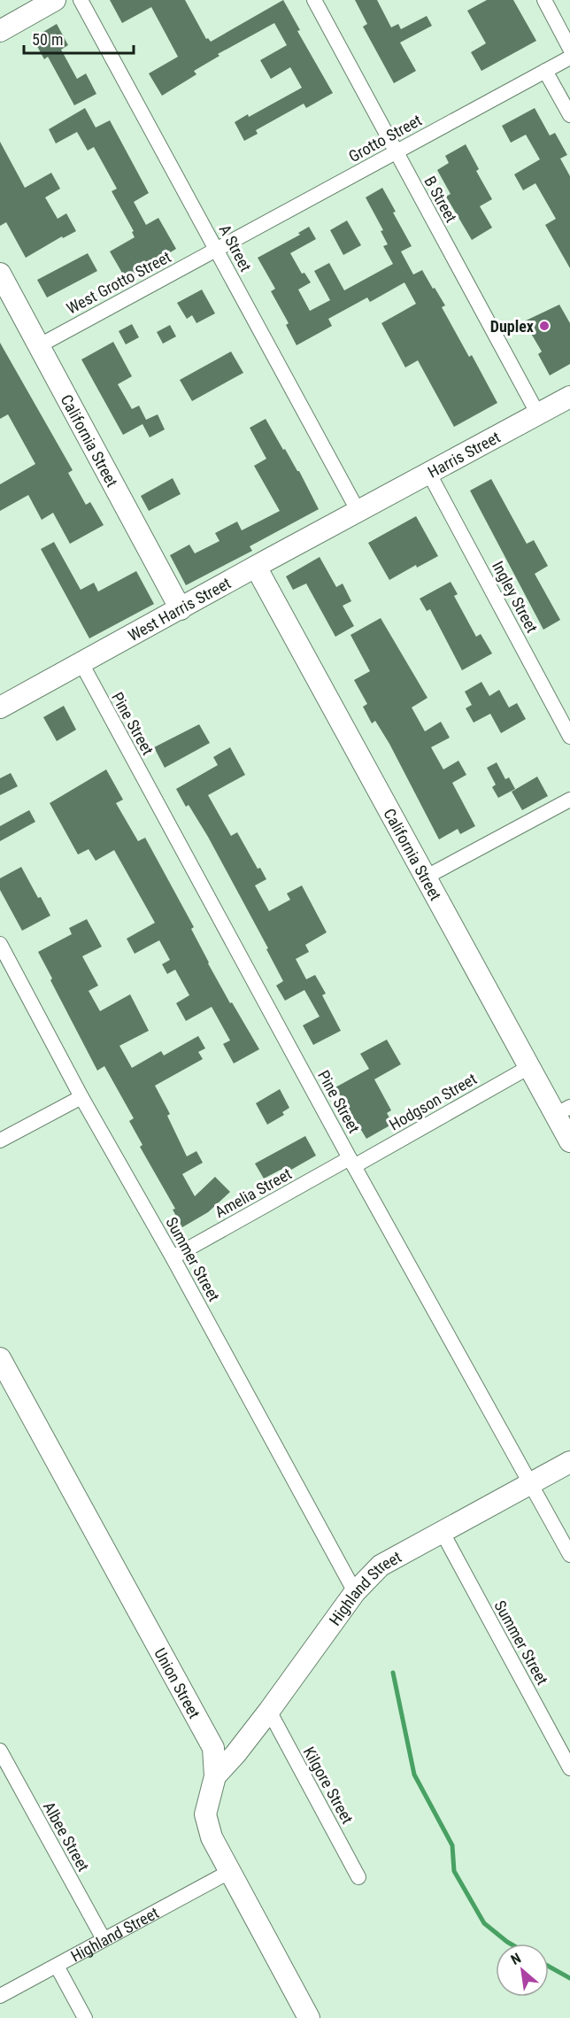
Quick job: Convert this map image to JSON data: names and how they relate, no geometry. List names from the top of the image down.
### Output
{
  "streets": {
    "street": [
      "Grotto Street",
      "B Street",
      "A Street",
      "West Grotto Street",
      "California Street",
      "Harris Street",
      "Ingley Street",
      "West Harris Street",
      "Pine Street",
      "Hodgson Street",
      "Amelia Street",
      "Summer Street",
      "Highland Street",
      "Union Street",
      "Kilgore Street",
      "Albee Street"
    ]
  },
  "crossings": [
    ["Grotto Street", "B Street"],
    ["Grotto Street", "A Street"],
    ["Grotto Street", "West Grotto Street"],
    ["B Street", "Harris Street"],
    ["A Street", "West Grotto Street"],
    ["A Street", "Harris Street"],
    ["A Street", "West Harris Street"],
    ["West Grotto Street", "California Street"],
    ["California Street", "West Harris Street"],
    ["California Street", "Hodgson Street"],
    ["Harris Street", "Ingley Street"],
    ["Harris Street", "West Harris Street"],
    ["West Harris Street", "Pine Street"],
    ["Pine Street", "Hodgson Street"],
    ["Pine Street", "Amelia Street"],
    ["Pine Street", "Highland Street"],
    ["Hodgson Street", "Amelia Street"],
    ["Amelia Street", "Summer Street"],
    ["Summer Street", "Highland Street"],
    ["Highland Street", "Union Street"],
    ["Highland Street", "Kilgore Street"],
    ["Highland Street", "Albee Street"]
  ],
  "places": ["Duplex"],
  "scale_bar": "50 m",
  "north": "top left"
}
